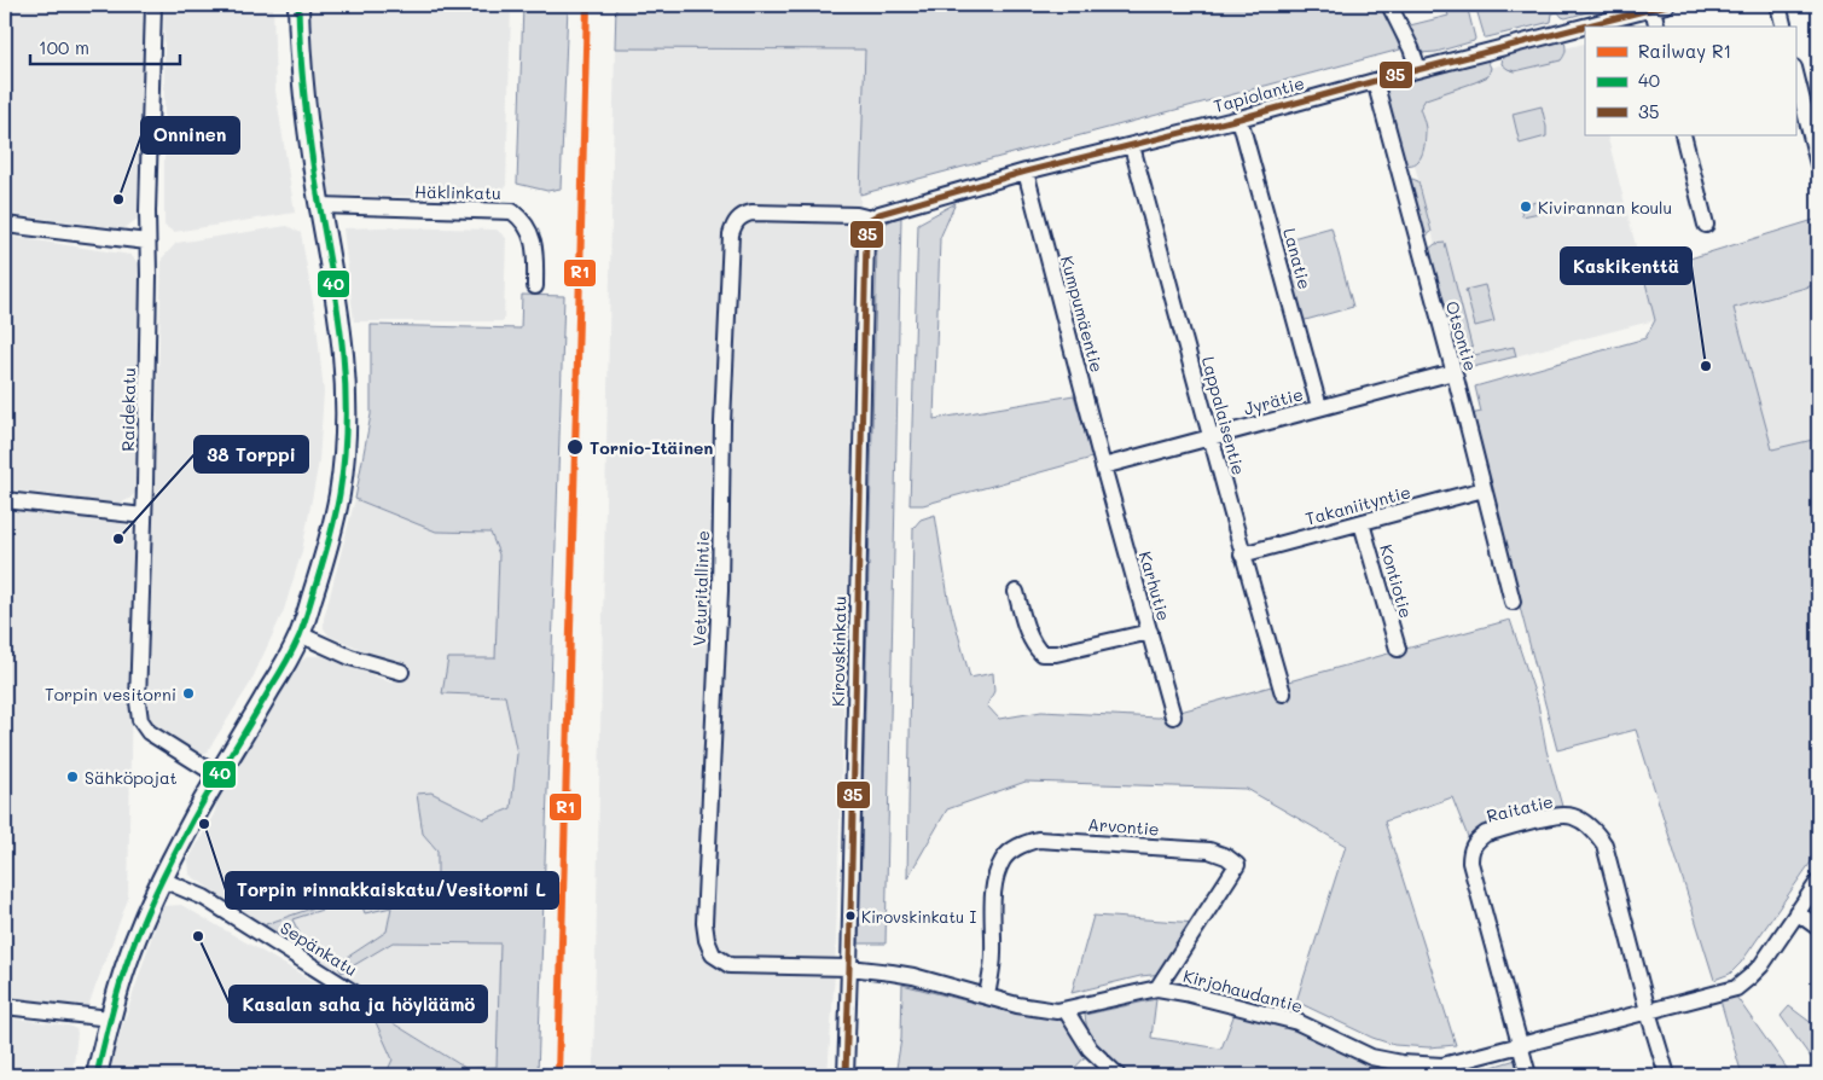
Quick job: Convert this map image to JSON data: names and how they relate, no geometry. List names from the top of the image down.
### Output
{
  "streets": {
    "street": [
      "Tapiolantie",
      "Häklinkatu",
      "Lanatie",
      "Kumpumäentie",
      "Otsontie",
      "Jyrätie",
      "Raidekatu",
      "Lappalaisentie",
      "Takaniityntie",
      "Kontiotie",
      "Karhutie",
      "Veturitallintie",
      "Kirovskinkatu",
      "Raitatie",
      "Arvontie",
      "Sepänkatu",
      "Kirjohaudantie"
    ]
  },
  "crossings": [
    ["Tapiolantie", "Lanatie"],
    ["Tapiolantie", "Kumpumäentie"],
    ["Tapiolantie", "Otsontie"],
    ["Tapiolantie", "Lappalaisentie"],
    ["Tapiolantie", "Veturitallintie"],
    ["Tapiolantie", "Kirovskinkatu"],
    ["Lanatie", "Jyrätie"],
    ["Kumpumäentie", "Jyrätie"],
    ["Kumpumäentie", "Karhutie"],
    ["Otsontie", "Jyrätie"],
    ["Otsontie", "Takaniityntie"],
    ["Jyrätie", "Lappalaisentie"],
    ["Jyrätie", "Karhutie"],
    ["Lappalaisentie", "Takaniityntie"],
    ["Takaniityntie", "Kontiotie"],
    ["Veturitallintie", "Kirovskinkatu"],
    ["Veturitallintie", "Kirjohaudantie"],
    ["Kirovskinkatu", "Kirjohaudantie"],
    ["Raitatie", "Kirjohaudantie"],
    ["Arvontie", "Kirjohaudantie"]
  ],
  "places": [
    "Onninen",
    "Kivirannan koulu",
    "Kaskikenttä",
    "Tornio-Itäinen",
    "38 Torppi",
    "Torpin vesitorni",
    "Sähköpojat",
    "Torpin rinnakkaiskatu/Vesitorni L",
    "Kirovskinkatu I",
    "Kasalan saha ja höyläämö"
  ],
  "lines": ["rail line R1", "transit line 40", "transit line 35"],
  "legend": ["Railway R1", "40", "35"],
  "scale_bar": "100 m"
}
